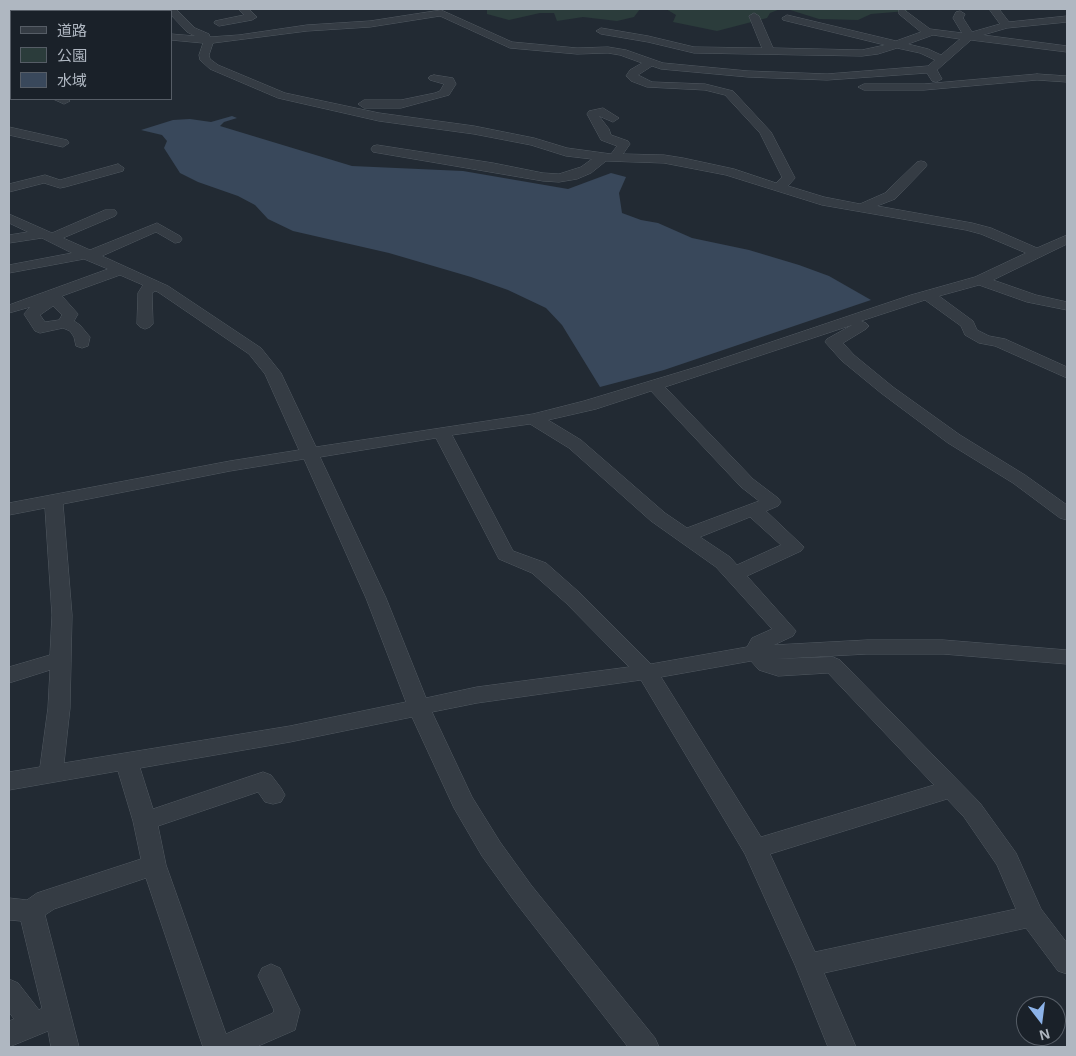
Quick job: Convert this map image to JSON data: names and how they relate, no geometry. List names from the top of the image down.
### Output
{
  "legend": ["道路", "公園", "水域"],
  "north": "bottom"
}
